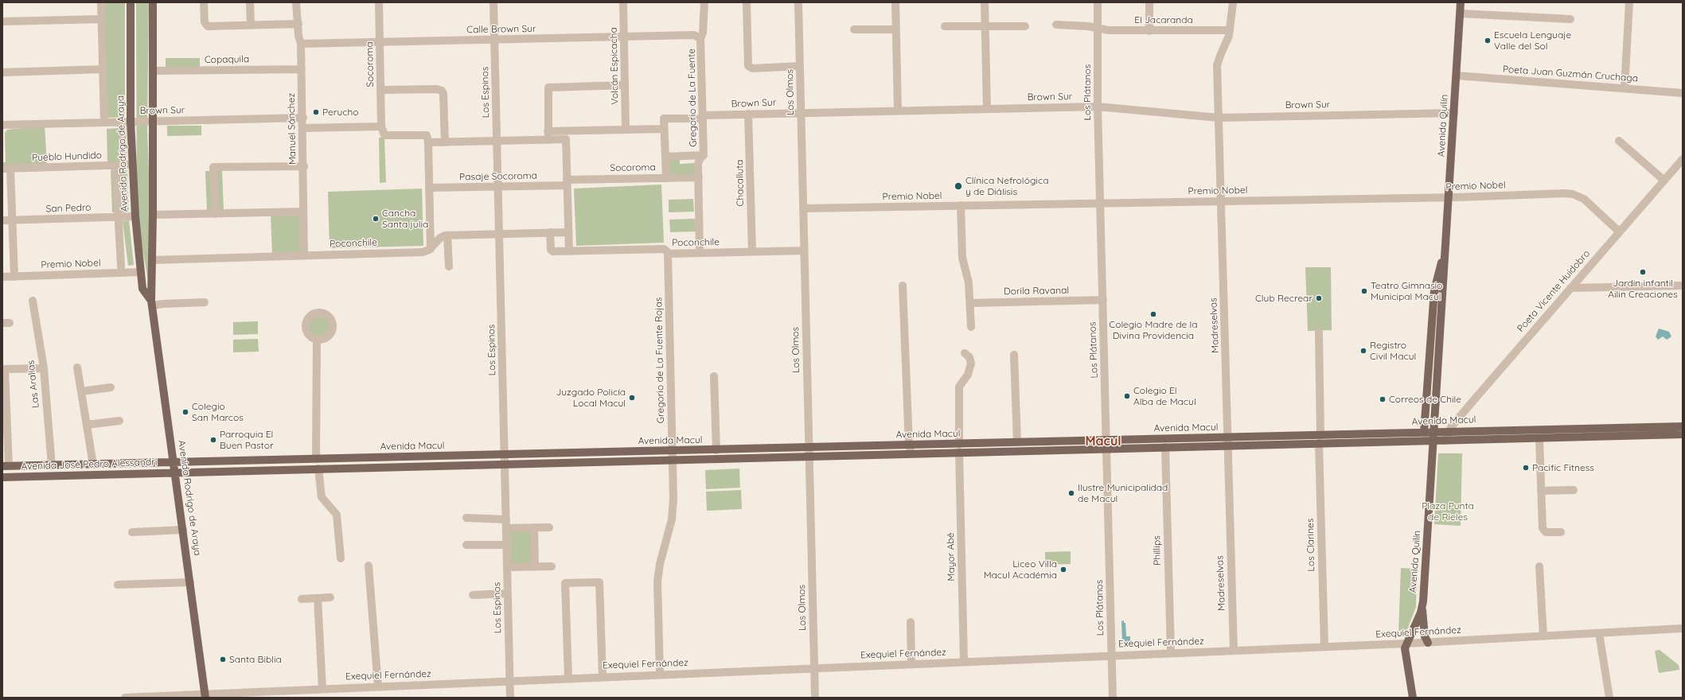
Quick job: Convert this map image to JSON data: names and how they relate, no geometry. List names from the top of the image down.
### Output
{
  "streets": {
    "main road": [
      "Avenida Quilín",
      "Avenida Rodrigo de Araya",
      "Avenida Macul",
      "Avenida José Pedro Alessandri"
    ],
    "street": [
      "El Jacaranda",
      "Calle Brown Sur",
      "Copaquila",
      "Socoroma",
      "Volcán Espicacha",
      "Poeta Juan Guzmán Cruchaga",
      "Los Espinos",
      "Los Olmos",
      "Los Plátanos",
      "Brown Sur",
      "Gregorio de La Fuente",
      "Manuel Sánchez",
      "Pueblo Hundido",
      "Pasaje Socoroma",
      "Chacalluta",
      "Premio Nobel",
      "San Pedro",
      "Poconchile",
      "Dorila Ravanal",
      "Poeta Vicente Huidobro",
      "Madreselvas",
      "Gregorio de La Fuente Rojas",
      "Las Aralias",
      "Los Clarines",
      "Phillips",
      "Mayor Abé",
      "Exequiel Fernández"
    ]
  },
  "crossings": [
    ["El Jacaranda", "Los Plátanos"],
    ["El Jacaranda", "Madreselvas"],
    ["Calle Brown Sur", "Socoroma"],
    ["Calle Brown Sur", "Volcán Espicacha"],
    ["Calle Brown Sur", "Los Espinos"],
    ["Calle Brown Sur", "Gregorio de La Fuente"],
    ["Calle Brown Sur", "Manuel Sánchez"],
    ["Copaquila", "Manuel Sánchez"],
    ["Copaquila", "Avenida Rodrigo de Araya"],
    ["Socoroma", "Gregorio de La Fuente"],
    ["Socoroma", "Pasaje Socoroma"],
    ["Poeta Juan Guzmán Cruchaga", "Avenida Quilín"],
    ["Los Espinos", "Pasaje Socoroma"],
    ["Los Espinos", "Avenida Macul"],
    ["Los Espinos", "Exequiel Fernández"],
    ["Los Olmos", "Brown Sur"],
    ["Los Olmos", "Premio Nobel"],
    ["Los Olmos", "Poconchile"],
    ["Los Olmos", "Avenida Macul"],
    ["Los Olmos", "Exequiel Fernández"],
    ["Los Plátanos", "Brown Sur"],
    ["Los Plátanos", "Premio Nobel"],
    ["Los Plátanos", "Dorila Ravanal"],
    ["Los Plátanos", "Avenida Macul"],
    ["Los Plátanos", "Exequiel Fernández"],
    ["Brown Sur", "Gregorio de La Fuente"],
    ["Brown Sur", "Avenida Quilín"],
    ["Brown Sur", "Manuel Sánchez"],
    ["Brown Sur", "Avenida Rodrigo de Araya"],
    ["Brown Sur", "Chacalluta"],
    ["Brown Sur", "Madreselvas"],
    ["Gregorio de La Fuente", "Poconchile"],
    ["Avenida Quilín", "Premio Nobel"],
    ["Avenida Quilín", "Avenida Macul"],
    ["Avenida Quilín", "Exequiel Fernández"],
    ["Manuel Sánchez", "Poconchile"],
    ["Avenida Rodrigo de Araya", "Pueblo Hundido"],
    ["Avenida Rodrigo de Araya", "Premio Nobel"],
    ["Avenida Rodrigo de Araya", "San Pedro"],
    ["Avenida Rodrigo de Araya", "Poconchile"],
    ["Avenida Rodrigo de Araya", "Avenida Macul"],
    ["Avenida Rodrigo de Araya", "Avenida José Pedro Alessandri"],
    ["Avenida Rodrigo de Araya", "Exequiel Fernández"],
    ["Chacalluta", "Poconchile"],
    ["Premio Nobel", "Poeta Vicente Huidobro"],
    ["Premio Nobel", "Madreselvas"],
    ["Poconchile", "Gregorio de La Fuente Rojas"],
    ["Poeta Vicente Huidobro", "Avenida Macul"],
    ["Madreselvas", "Avenida Macul"],
    ["Madreselvas", "Exequiel Fernández"],
    ["Gregorio de La Fuente Rojas", "Avenida Macul"],
    ["Gregorio de La Fuente Rojas", "Exequiel Fernández"],
    ["Las Aralias", "Avenida José Pedro Alessandri"],
    ["Avenida Macul", "Avenida José Pedro Alessandri"],
    ["Avenida Macul", "Los Clarines"],
    ["Avenida Macul", "Phillips"],
    ["Avenida Macul", "Mayor Abé"],
    ["Los Clarines", "Exequiel Fernández"],
    ["Phillips", "Exequiel Fernández"],
    ["Mayor Abé", "Exequiel Fernández"]
  ],
  "districts": ["Macul"],
  "parks": ["Plaza Punta de Rieles"],
  "places": [
    "Escuela Lenguaje Valle del Sol",
    "Perucho",
    "Clínica Nefrológica y de Diálisis",
    "Cancha Santa julia",
    "Jardin infantil Ailin Creaciones",
    "Teatro Gimnasio Municipal Macul",
    "Club Recrear",
    "Colegio Madre de la Divina Providencia",
    "Registro Civil Macul",
    "Colegio El Alba de Macul",
    "Juzgado Policía Local Macul",
    "Correos de Chile",
    "Colegio San Marcos",
    "Parroquia El Buen Pastor",
    "Pacific Fitness",
    "Ilustre Municipalidad de Macul",
    "Liceo Villa Macul Académia",
    "Santa Biblia"
  ]
}
